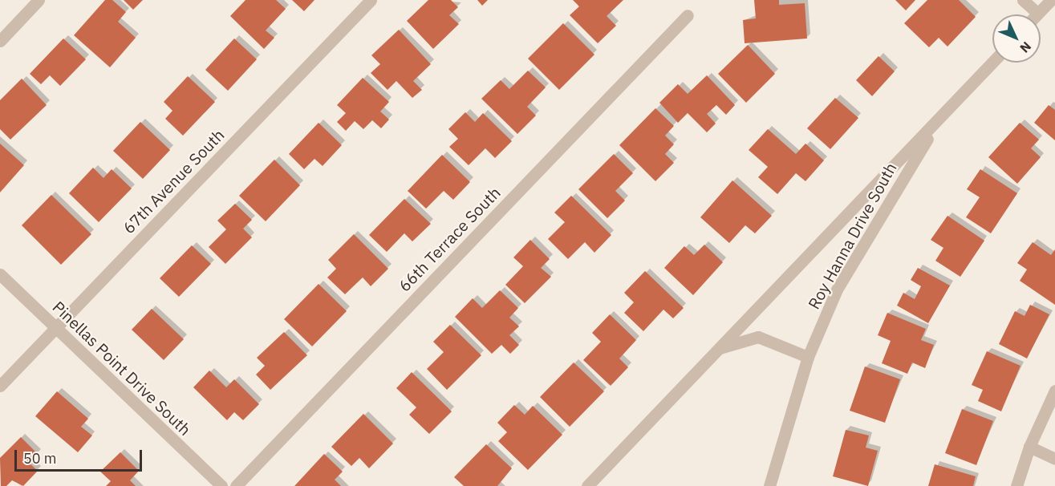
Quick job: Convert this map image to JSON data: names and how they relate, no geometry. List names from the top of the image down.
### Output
{
  "streets": {
    "street": [
      "67th Avenue South",
      "Roy Hanna Drive South",
      "66th Terrace South",
      "Pinellas Point Drive South"
    ]
  },
  "crossings": [
    ["67th Avenue South", "Pinellas Point Drive South"]
  ],
  "scale_bar": "50 m",
  "north": "bottom right"
}
